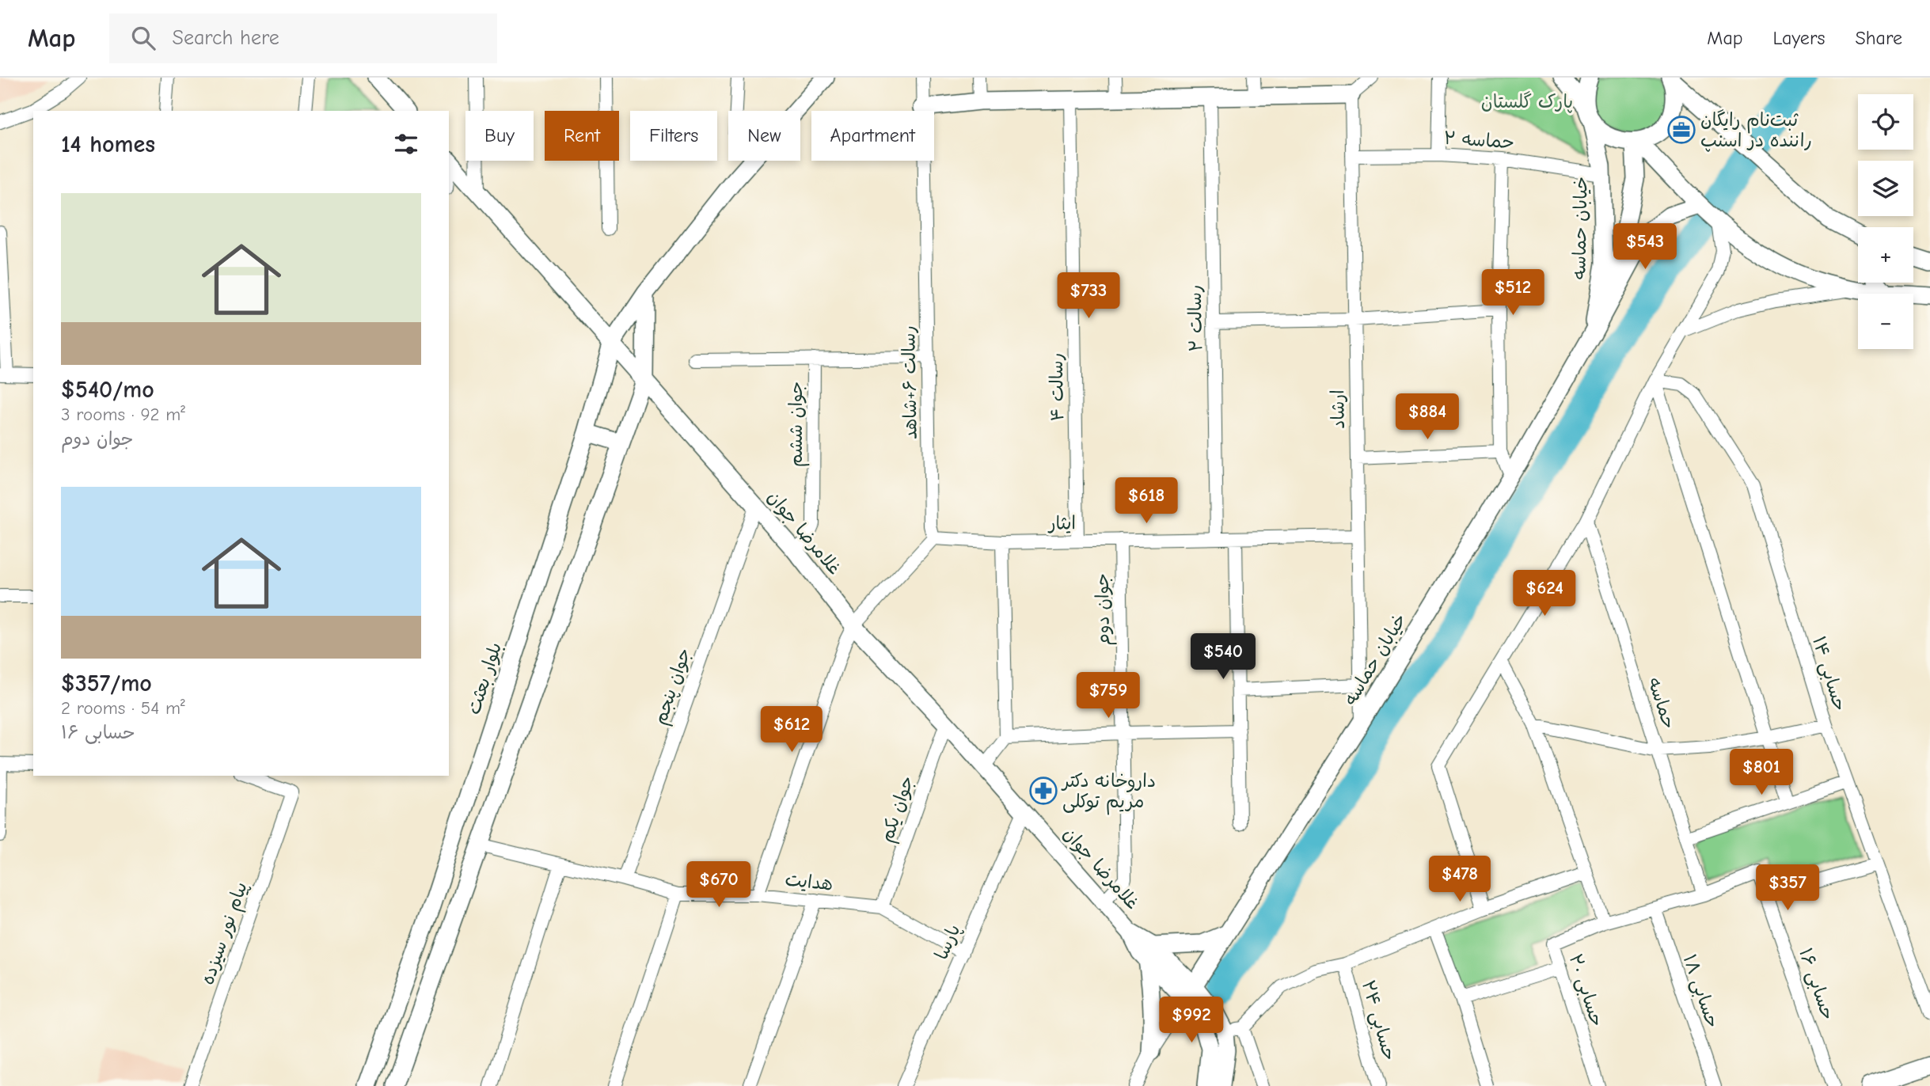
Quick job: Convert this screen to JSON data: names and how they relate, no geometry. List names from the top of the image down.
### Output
{
  "streets": {
    "main road": ["خیابان حماسه", "غلامرضا جوان", "بلوار بعثت"],
    "street": [
      "حماسه ۲",
      "رسالت ۲",
      "رسالت ۶+شاهد",
      "رسالت ۴",
      "ارشاد",
      "جوان ششم",
      "ایثار",
      "جوان دوم",
      "حسابی ۱۴",
      "جوان پنجم",
      "حماسه",
      "جوان یکم",
      "هدایت",
      "پیام نور سیزده",
      "پارسا",
      "حسابی ۱۶",
      "حسابی ۲۰",
      "حسابی ۱۸",
      "حسابی ۲۴"
    ]
  },
  "crossings": [
    ["حماسه ۲", "خیابان حماسه"],
    ["حماسه ۲", "ارشاد"],
    ["خیابان حماسه", "ارشاد"],
    ["خیابان حماسه", "غلامرضا جوان"],
    ["رسالت ۲", "ایثار"],
    ["رسالت ۶+شاهد", "ایثار"],
    ["رسالت ۴", "ایثار"],
    ["ارشاد", "ایثار"],
    ["جوان ششم", "غلامرضا جوان"],
    ["ایثار", "جوان دوم"],
    ["غلامرضا جوان", "جوان دوم"],
    ["غلامرضا جوان", "بلوار بعثت"],
    ["غلامرضا جوان", "جوان پنجم"],
    ["غلامرضا جوان", "جوان یکم"],
    ["غلامرضا جوان", "پارسا"],
    ["جوان پنجم", "هدایت"],
    ["حماسه", "حسابی ۱۶"],
    ["جوان یکم", "هدایت"],
    ["هدایت", "پارسا"],
    ["حسابی ۱۶", "حسابی ۲۰"],
    ["حسابی ۱۶", "حسابی ۱۸"],
    ["حسابی ۲۰", "حسابی ۱۸"]
  ],
  "parks": ["پارک گلستان"],
  "places": {
    "office": ["ثبت‌نام رایگان راننده در اسنپ"],
    "pharmacy": ["داروخانه دکتر مریم توکلی"]
  },
  "page": {
    "header": "Map",
    "search": "Search here",
    "nav": ["Map", "Layers", "Share"],
    "map_buttons": ["+", "−"],
    "chip": [
      "Buy",
      "Rent",
      "Filters",
      "New",
      "Apartment"
    ],
    "heading": "14 homes",
    "list": [
      {
        "name": "$540/mo",
        "note": "3 rooms · 92 m² · جوان دوم"
      },
      {
        "name": "$357/mo",
        "note": "2 rooms · 54 m² · حسابی ۱۶"
      }
    ],
    "price": [
      "$543",
      "$512",
      "$733",
      "$884",
      "$618",
      "$624",
      "$540",
      "$759",
      "$612",
      "$801",
      "$478",
      "$670",
      "$357",
      "$992"
    ]
  }
}
